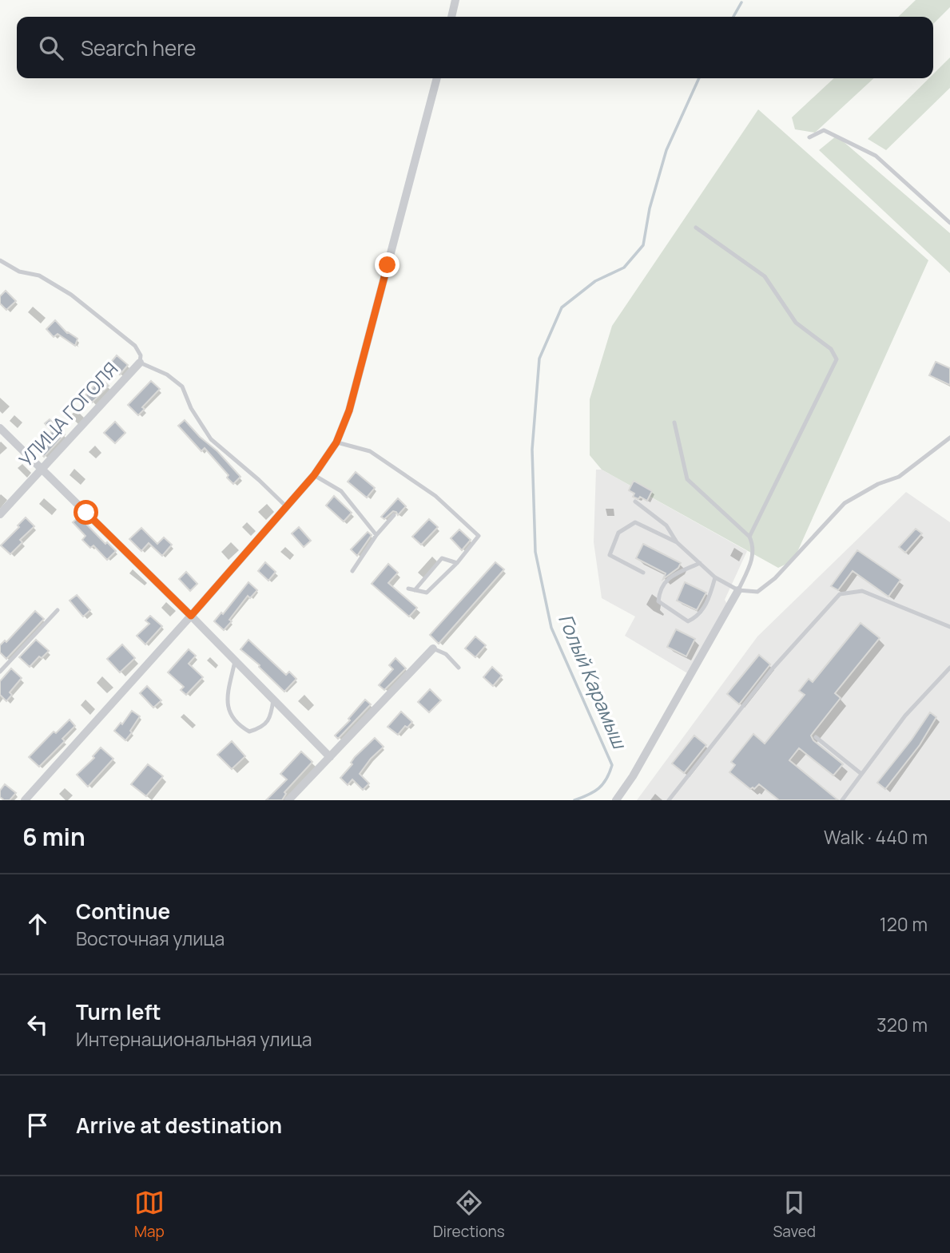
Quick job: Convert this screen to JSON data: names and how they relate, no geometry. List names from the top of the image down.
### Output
{
  "streets": {
    "street": ["УЛИЦА ГОГОЛЯ"]
  },
  "water": ["Голый Карамыш"],
  "page": {
    "search": "Search here",
    "heading": ["6 min", "Walk · 440 m"],
    "list": [
      ["Continue", "Восточная улица", "120 m"],
      ["Turn left", "Интернациональная улица", "320 m"],
      "Arrive at destination"
    ],
    "nav": ["Map", "Directions", "Saved"]
  }
}
